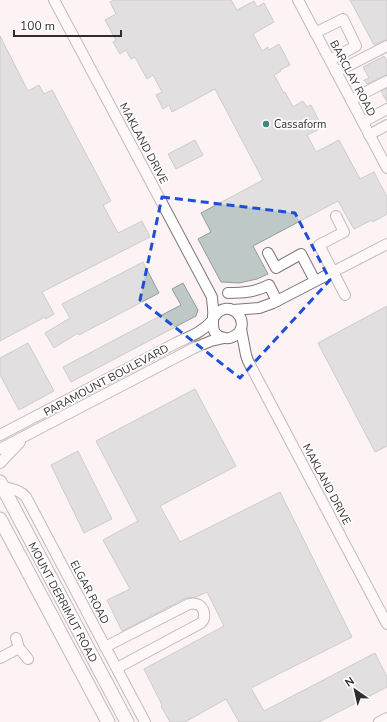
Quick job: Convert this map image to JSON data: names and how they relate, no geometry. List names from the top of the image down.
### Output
{
  "streets": {
    "main road": ["MOUNT DERRIMUT ROAD"],
    "street": [
      "BARCLAY ROAD",
      "MAKLAND DRIVE",
      "PARAMOUNT BOULEVARD",
      "ELGAR ROAD"
    ]
  },
  "crossings": [
    ["MAKLAND DRIVE", "PARAMOUNT BOULEVARD"],
    ["ELGAR ROAD", "MOUNT DERRIMUT ROAD"]
  ],
  "places": ["Cassaform"],
  "scale_bar": "100 m",
  "north": "top left"
}
